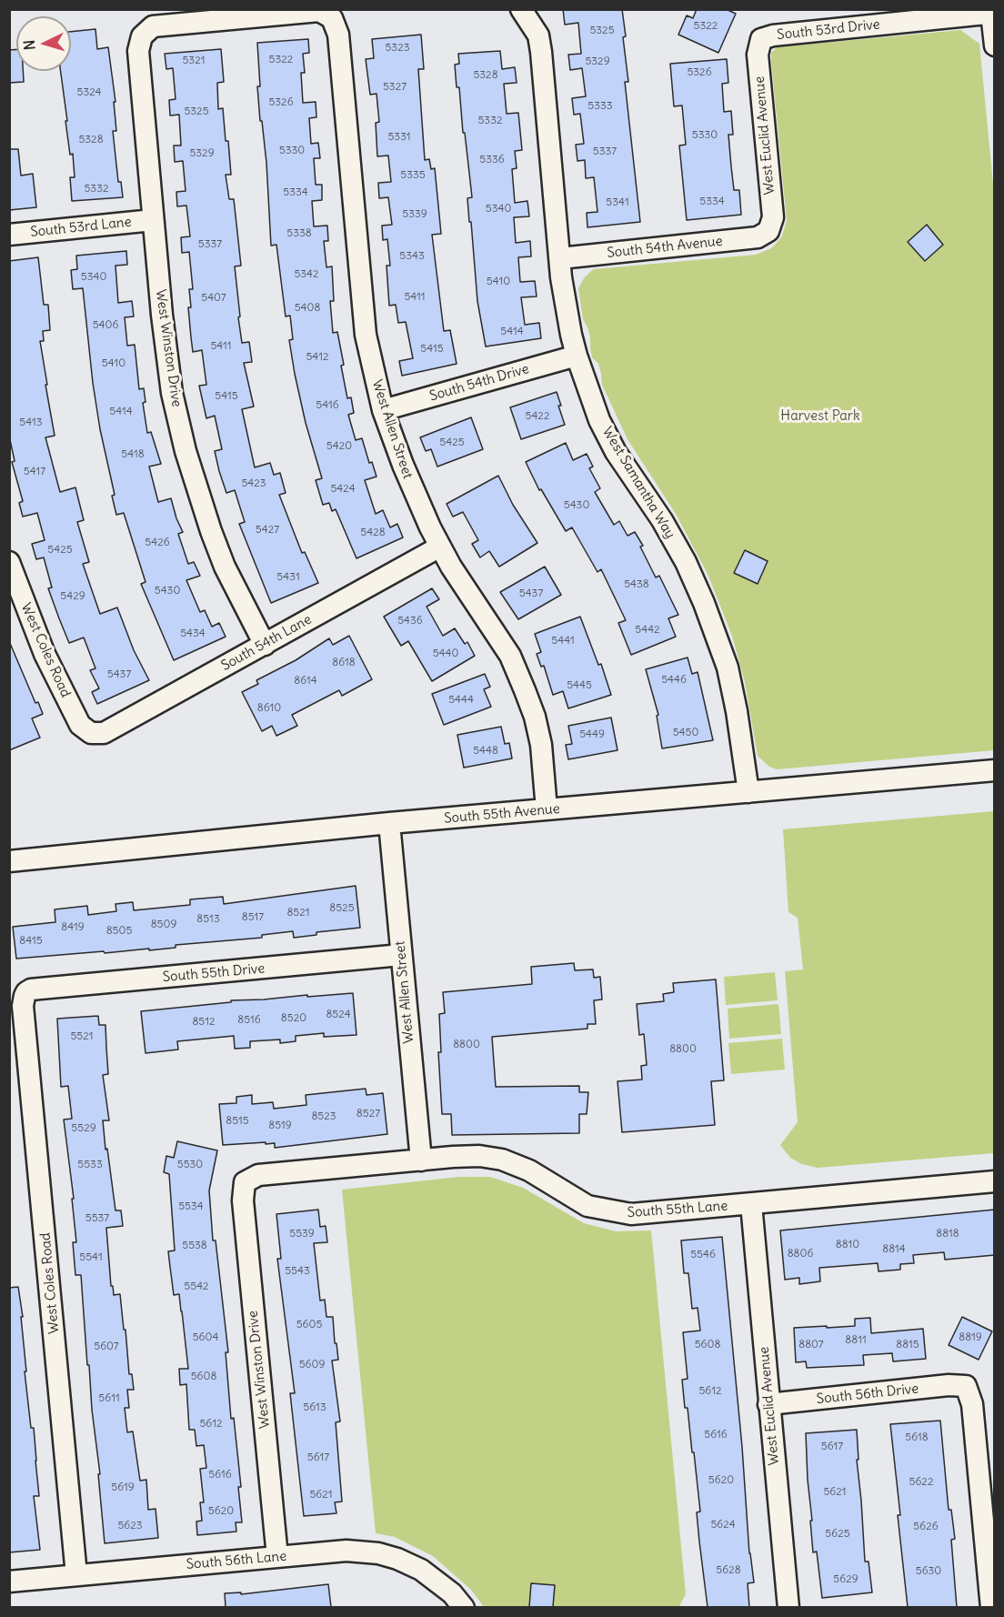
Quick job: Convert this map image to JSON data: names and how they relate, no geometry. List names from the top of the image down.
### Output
{
  "streets": {
    "street": [
      "South 53rd Drive",
      "West Euclid Avenue",
      "South 53rd Lane",
      "South 54th Avenue",
      "West Winston Drive",
      "South 54th Drive",
      "West Allen Street",
      "West Samantha Way",
      "South 54th Lane",
      "West Coles Road",
      "South 55th Avenue",
      "South 55th Drive",
      "South 55th Lane",
      "South 56th Drive",
      "South 56th Lane"
    ]
  },
  "crossings": [
    ["South 53rd Drive", "West Euclid Avenue"],
    ["West Euclid Avenue", "South 54th Avenue"],
    ["West Euclid Avenue", "South 55th Lane"],
    ["West Euclid Avenue", "South 56th Drive"],
    ["South 53rd Lane", "West Winston Drive"],
    ["South 54th Avenue", "West Samantha Way"],
    ["West Winston Drive", "West Allen Street"],
    ["West Winston Drive", "South 54th Lane"],
    ["West Winston Drive", "South 55th Lane"],
    ["West Winston Drive", "South 56th Lane"],
    ["South 54th Drive", "West Allen Street"],
    ["South 54th Drive", "West Samantha Way"],
    ["West Allen Street", "South 54th Lane"],
    ["West Allen Street", "South 55th Avenue"],
    ["West Allen Street", "South 55th Drive"],
    ["West Allen Street", "South 55th Lane"],
    ["West Samantha Way", "South 55th Avenue"],
    ["South 54th Lane", "West Coles Road"],
    ["West Coles Road", "South 55th Drive"],
    ["West Coles Road", "South 56th Lane"]
  ],
  "parks": ["Harvest Park"],
  "house_numbers": [
    "5322",
    "5325",
    "5323",
    "5322",
    "5321",
    "5329",
    "5326",
    "5328",
    "5327",
    "5324",
    "5326",
    "5333",
    "5325",
    "5332",
    "5330",
    "5331",
    "5328",
    "5330",
    "5337",
    "5329",
    "5336",
    "5335",
    "5332",
    "5334",
    "5334",
    "5341",
    "5340",
    "5339",
    "5338",
    "5337",
    "5343",
    "5342",
    "5340",
    "5410",
    "5411",
    "5407",
    "5408",
    "5406",
    "5414",
    "5411",
    "5415",
    "5412",
    "5410",
    "5415",
    "5416",
    "5414",
    "5422",
    "5413",
    "5425",
    "5420",
    "5418",
    "5417",
    "5423",
    "5424",
    "5430",
    "5427",
    "5428",
    "5426",
    "5425",
    "5431",
    "5438",
    "5430",
    "5437",
    "5429",
    "5436",
    "5442",
    "5434",
    "5441",
    "5440",
    "8618",
    "5437",
    "5446",
    "8614",
    "5445",
    "5444",
    "8610",
    "5450",
    "5449",
    "5448",
    "8525",
    "8521",
    "8517",
    "8513",
    "8509",
    "8419",
    "8505",
    "8415",
    "8524",
    "8520",
    "8516",
    "8512",
    "5521",
    "8800",
    "8800",
    "8527",
    "8523",
    "8515",
    "8519",
    "5529",
    "5533",
    "5530",
    "5534",
    "5537",
    "5539",
    "8818",
    "8810",
    "5538",
    "8814",
    "8806",
    "5546",
    "5541",
    "5543",
    "5542",
    "5605",
    "5604",
    "8819",
    "8811",
    "5608",
    "8807",
    "8815",
    "5607",
    "5609",
    "5608",
    "5612",
    "5611",
    "5613",
    "5612",
    "5616",
    "5618",
    "5617",
    "5617",
    "5616",
    "5620",
    "5622",
    "5619",
    "5621",
    "5621",
    "5620",
    "5624",
    "5623",
    "5626",
    "5625",
    "5628",
    "5630",
    "5629"
  ],
  "north": "left"
}
